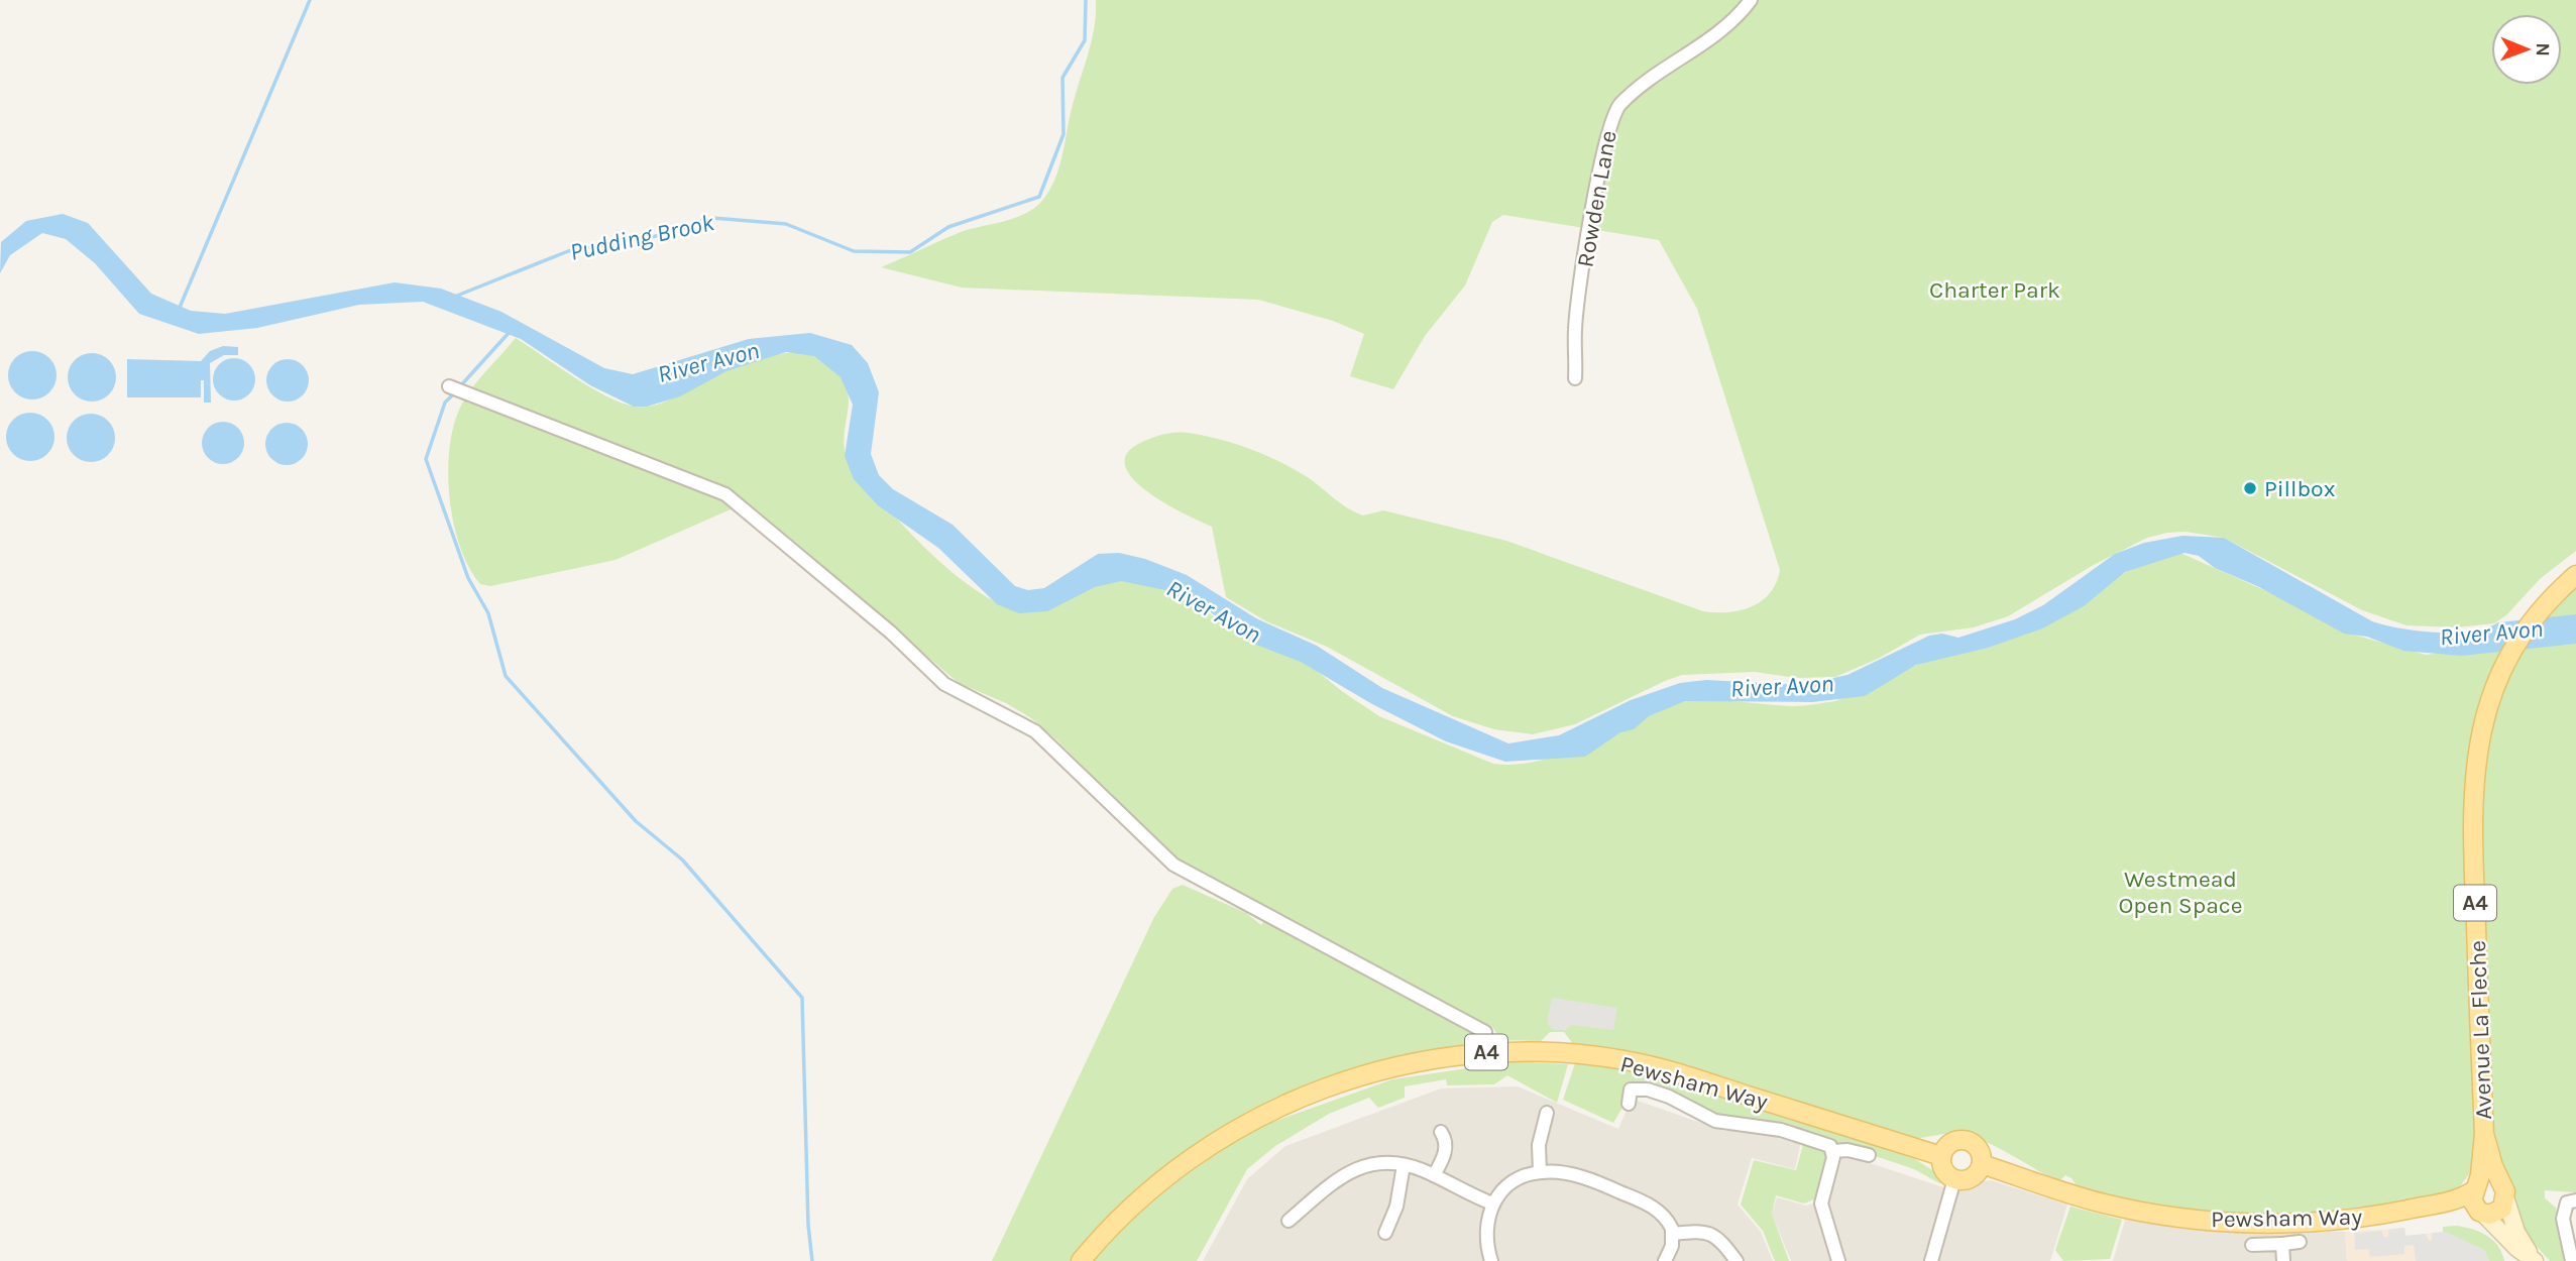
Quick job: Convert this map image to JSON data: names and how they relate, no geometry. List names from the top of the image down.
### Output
{
  "streets": {
    "main road": ["A4", "Avenue La Fleche", "Pewsham Way"],
    "street": ["Rowden Lane"]
  },
  "crossings": [
    ["Avenue La Fleche", "Pewsham Way"]
  ],
  "water": ["Pudding Brook", "River Avon"],
  "parks": ["Charter Park", "Westmead Open Space"],
  "places": ["Pillbox"],
  "north": "right"
}
